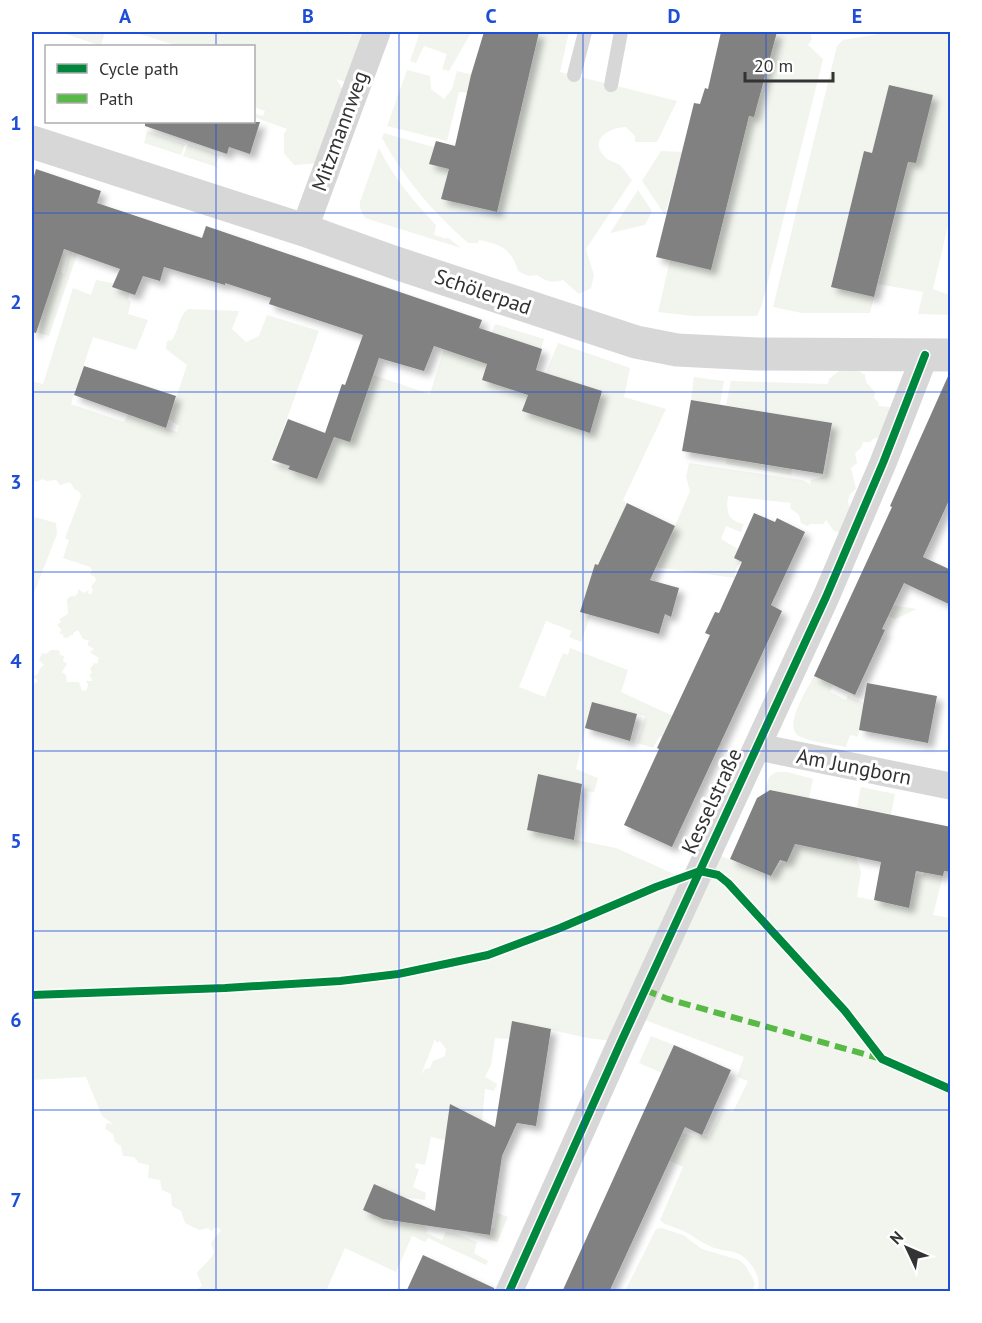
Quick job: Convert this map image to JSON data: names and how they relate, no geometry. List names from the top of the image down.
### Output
{
  "streets": {
    "street": [
      "Mitzmannweg",
      "Schölerpad",
      "Am Jungborn",
      "Kesselstraße"
    ]
  },
  "crossings": [
    ["Mitzmannweg", "Schölerpad"],
    ["Schölerpad", "Kesselstraße"],
    ["Am Jungborn", "Kesselstraße"]
  ],
  "legend": ["Cycle path", "Path"],
  "scale_bar": "20 m",
  "north": "top left",
  "grid": {
    "columns": [
      "A",
      "B",
      "C",
      "D",
      "E"
    ],
    "rows": [
      "1",
      "2",
      "3",
      "4",
      "5",
      "6",
      "7"
    ]
  }
}
